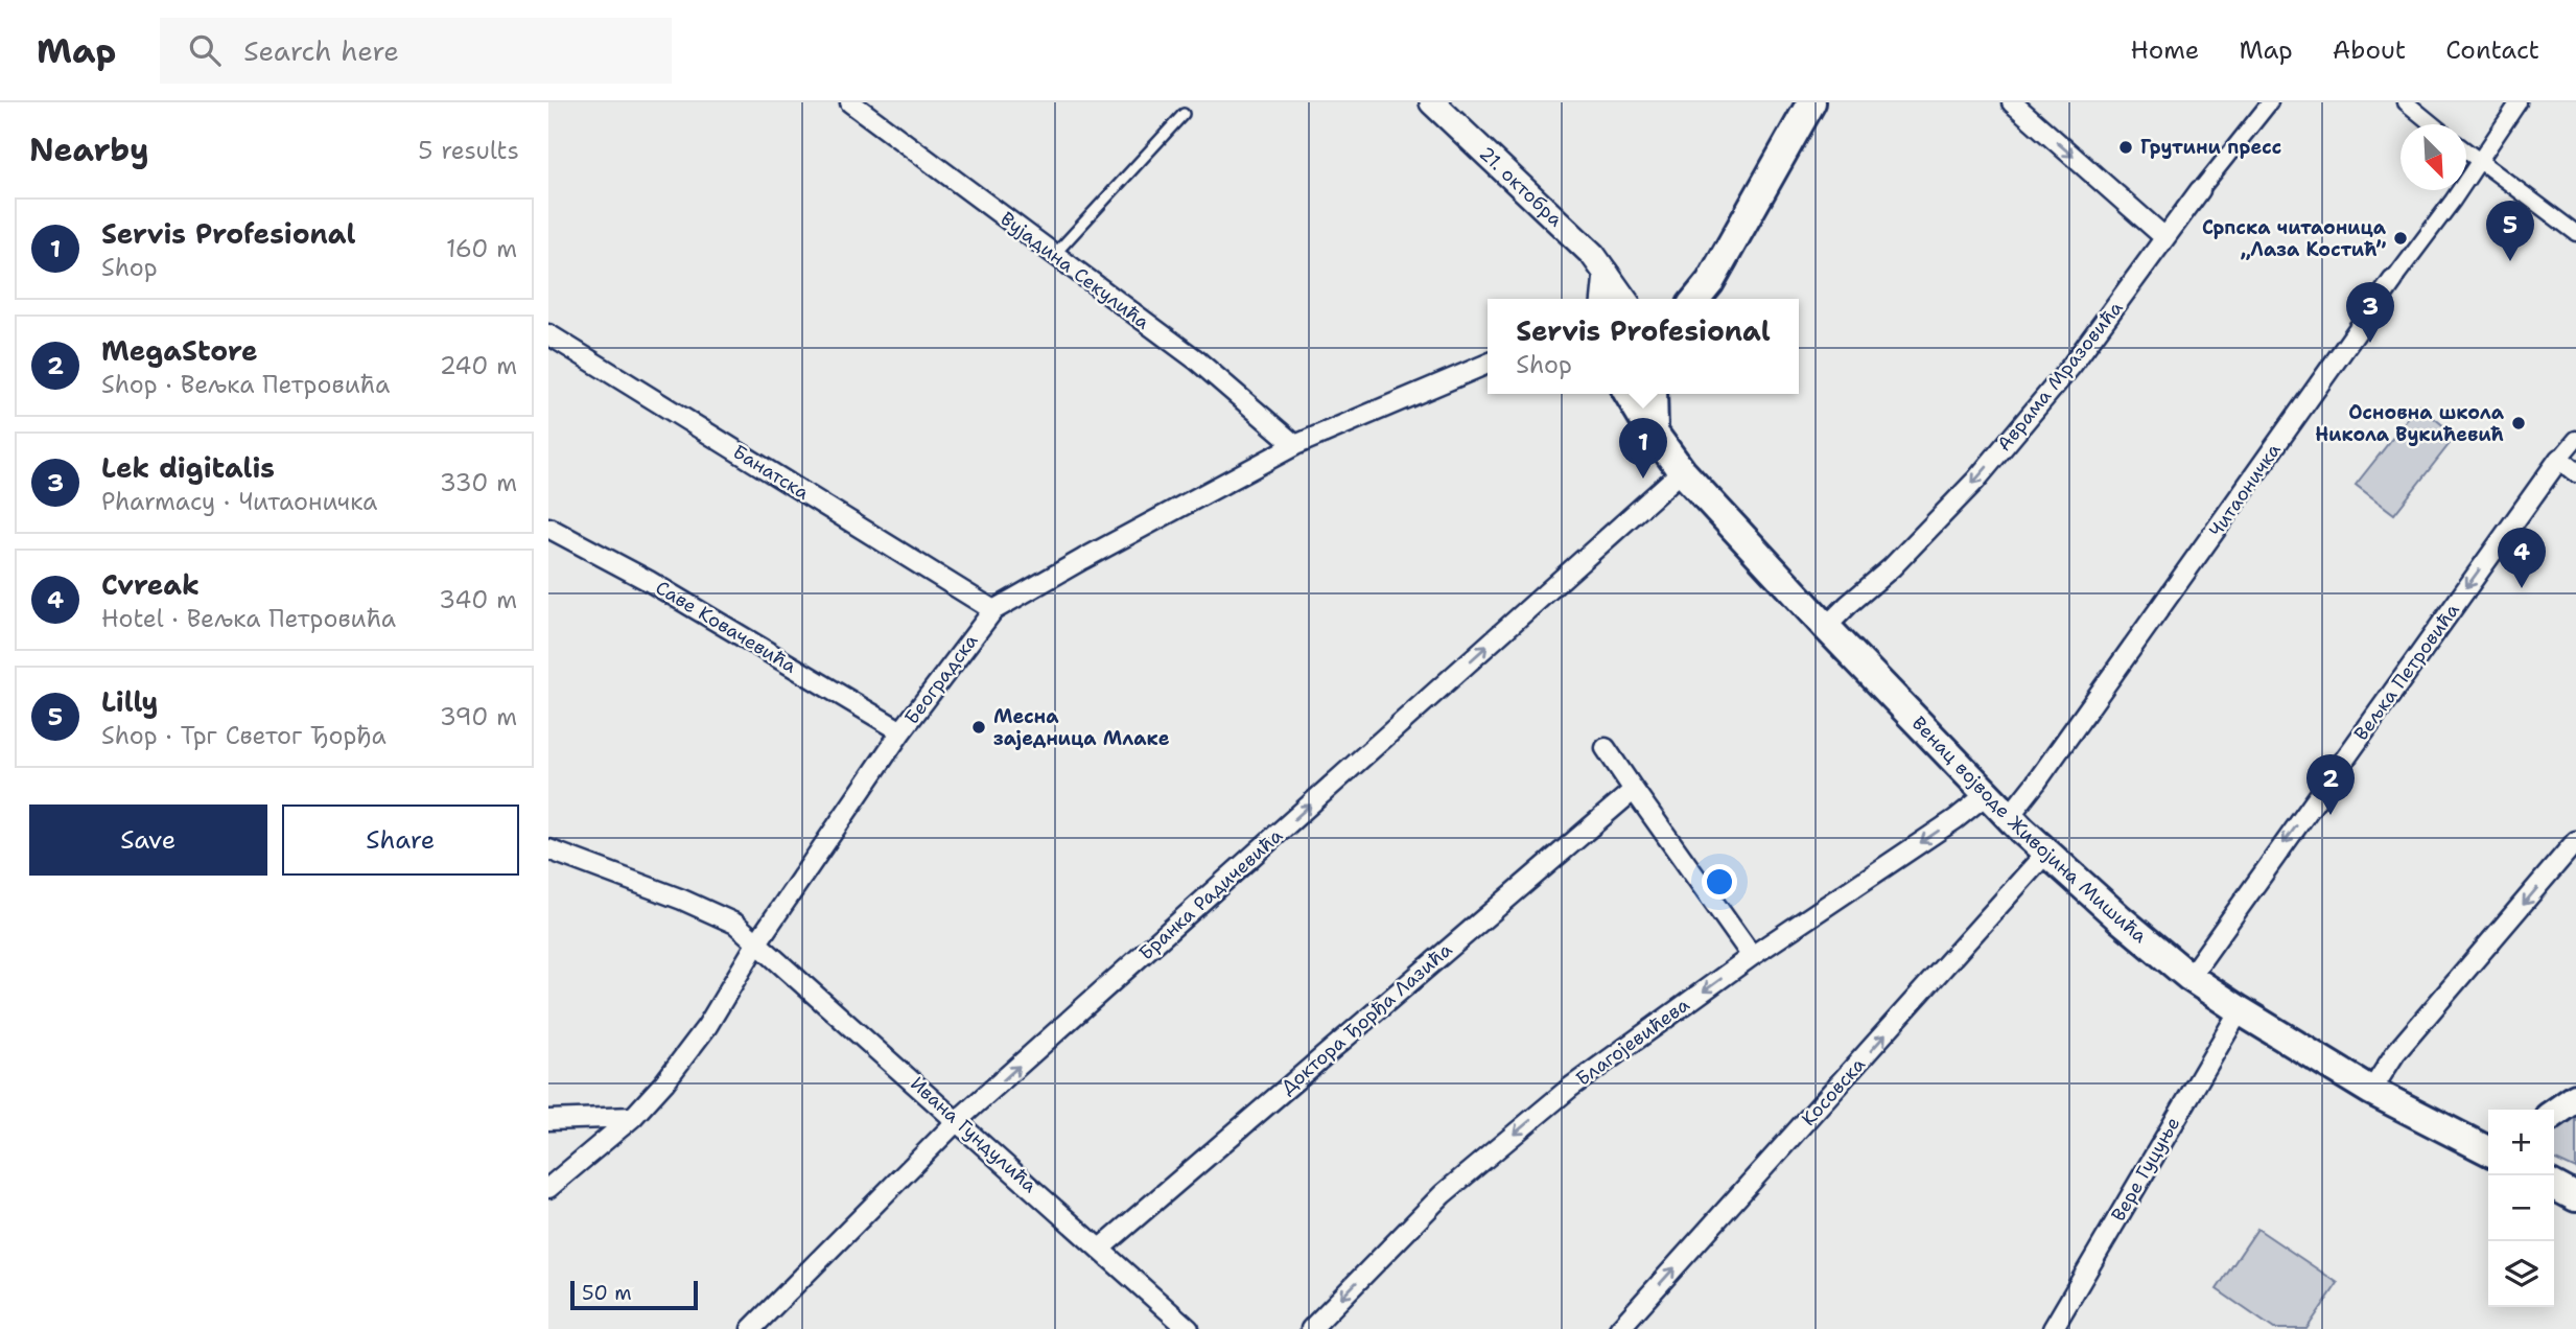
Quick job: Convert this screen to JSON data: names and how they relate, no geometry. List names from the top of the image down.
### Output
{
  "streets": {
    "main road": ["Венац војводе Живојина Мишића"],
    "street": [
      "21. октобра",
      "Вујадина Секулића",
      "Аврама Мразовића",
      "Банатска",
      "Читаоничка",
      "Саве Ковачевића",
      "Вељка Петровића",
      "Београдска",
      "Бранка Радичевића",
      "Доктора Ђорђа Лазића",
      "Благојевићева",
      "Косовска",
      "Ивана Гундулића",
      "Вере Гуцуње"
    ]
  },
  "crossings": [
    ["Вујадина Секулића", "Београдска"],
    ["Аврама Мразовића", "Венац војводе Живојина Мишића"],
    ["Банатска", "Београдска"],
    ["Читаоничка", "Венац војводе Живојина Мишића"],
    ["Саве Ковачевића", "Београдска"],
    ["Вељка Петровића", "Венац војводе Живојина Мишића"],
    ["Београдска", "Ивана Гундулића"],
    ["Венац војводе Живојина Мишића", "Бранка Радичевића"],
    ["Венац војводе Живојина Мишића", "Благојевићева"],
    ["Венац војводе Живојина Мишића", "Косовска"],
    ["Венац војводе Живојина Мишића", "Вере Гуцуње"],
    ["Бранка Радичевића", "Ивана Гундулића"],
    ["Доктора Ђорђа Лазића", "Ивана Гундулића"]
  ],
  "one_way": [
    "Аврама Мразовића",
    "Вељка Петровића",
    "Бранка Радичевића",
    "Благојевићева",
    "Косовска"
  ],
  "places": [
    "Грутини пресс",
    "Српска читаоница „Лаза Костић”",
    "Основна школа Никола Вукићевић",
    "Месна заједница Млаке"
  ],
  "scale_bar": "50 m",
  "north": "bottom right",
  "page": {
    "header": "Map",
    "search": "Search here",
    "nav": [
      "Home",
      "Map",
      "About",
      "Contact"
    ],
    "heading": ["Nearby", "5 results"],
    "list": [
      {
        "mark": "1",
        "name": "Servis Profesional",
        "note": "Shop",
        "value": "160 m"
      },
      {
        "mark": "2",
        "name": "MegaStore",
        "note": "Shop · Вељка Петровића",
        "value": "240 m"
      },
      {
        "mark": "3",
        "name": "Lek digitalis",
        "note": "Pharmacy · Читаоничка",
        "value": "330 m"
      },
      {
        "mark": "4",
        "name": "Cvreak",
        "note": "Hotel · Вељка Петровића",
        "value": "340 m"
      },
      {
        "mark": "5",
        "name": "Lilly",
        "note": "Shop · Трг Светог Ђорђа",
        "value": "390 m"
      }
    ],
    "pins": [
      "5",
      "3",
      "1",
      "4",
      "2"
    ],
    "popup": ["Servis Profesional", "Shop"],
    "buttons": ["Save", "Share"],
    "map_buttons": ["+", "−"],
    "scale": "50 m"
  }
}
